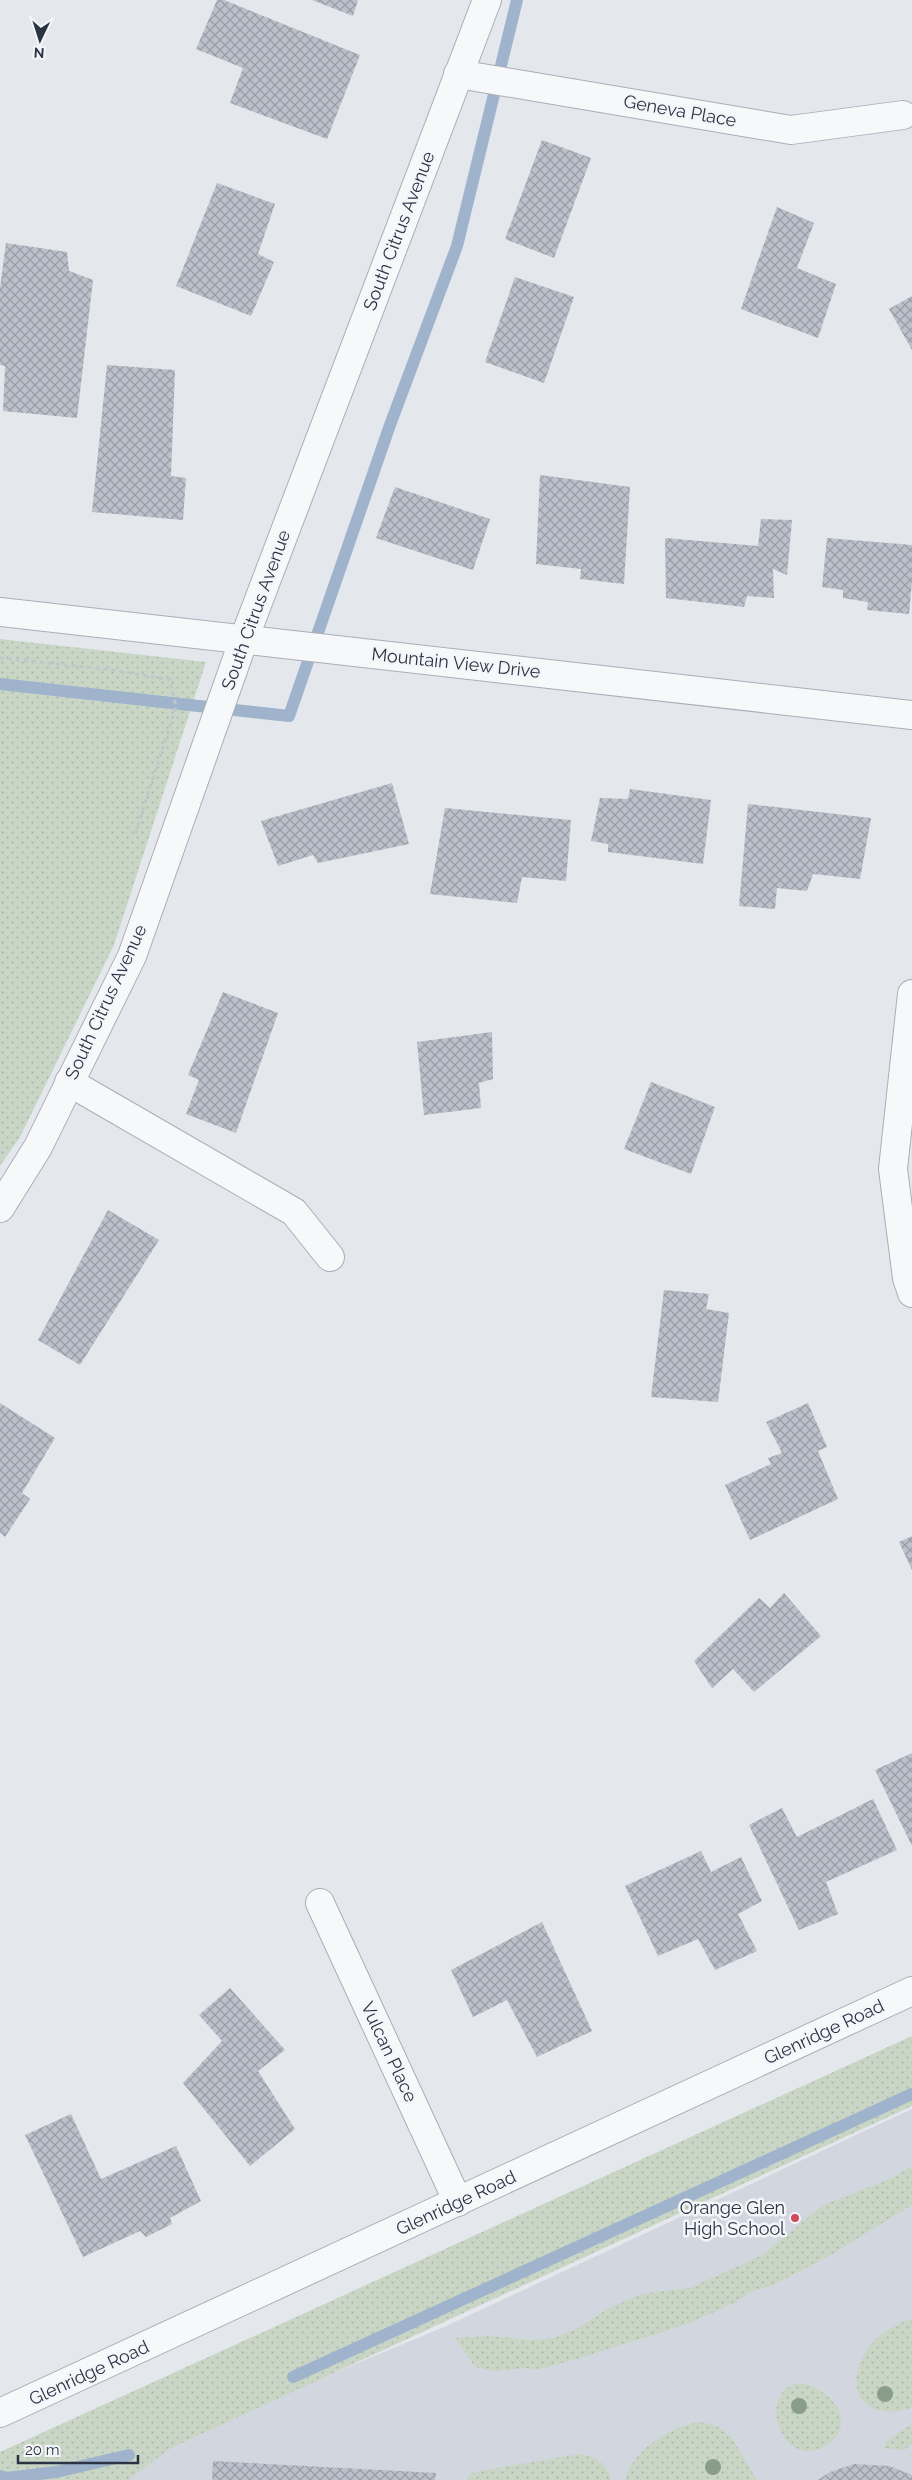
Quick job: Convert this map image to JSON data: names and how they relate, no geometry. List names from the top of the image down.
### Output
{
  "streets": {
    "street": [
      "Geneva Place",
      "South Citrus Avenue",
      "Mountain View Drive",
      "Glenridge Road",
      "Vulcan Place"
    ]
  },
  "crossings": [
    ["Geneva Place", "South Citrus Avenue"],
    ["South Citrus Avenue", "Mountain View Drive"],
    ["Glenridge Road", "Vulcan Place"]
  ],
  "places": ["Orange Glen High School"],
  "scale_bar": "20 m",
  "north": "bottom"
}
